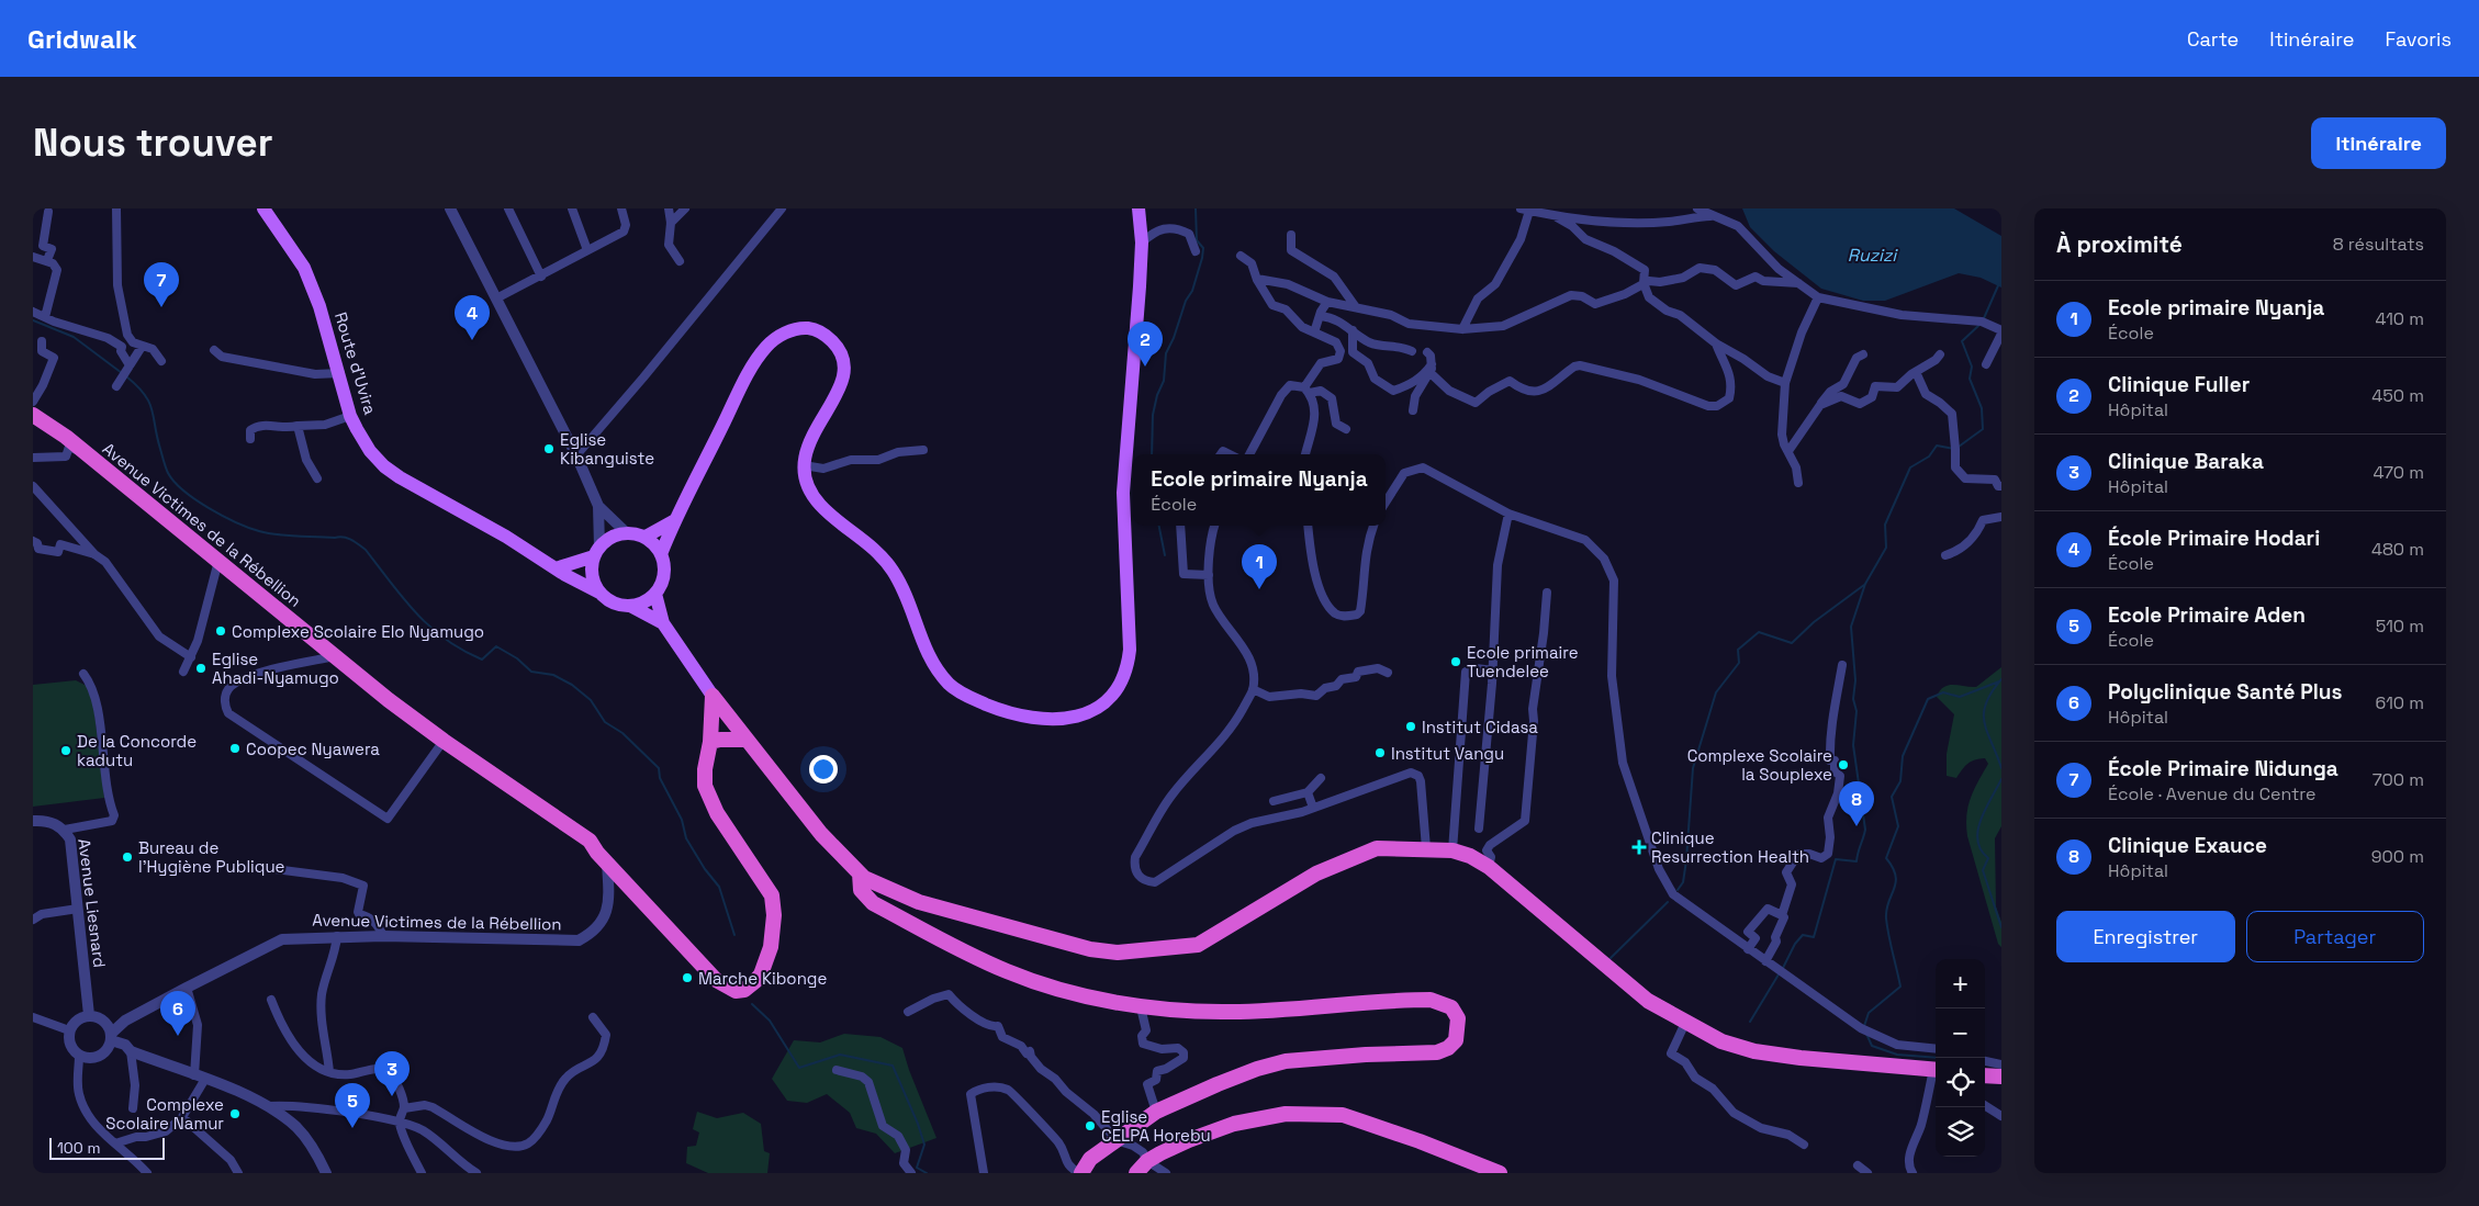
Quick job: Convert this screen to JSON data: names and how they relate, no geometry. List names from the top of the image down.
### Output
{
  "streets": {
    "highway": ["Avenue Victimes de la Rébellion"],
    "main road": ["Route d'Uvira"],
    "street": ["Avenue Liesnard"]
  },
  "crossings": [
    ["Avenue Victimes de la Rébellion", "Avenue Liesnard"]
  ],
  "water": ["Ruzizi"],
  "places": {
    "other": [
      "Eglise Kibanguiste",
      "Complexe Scolaire Elo Nyamugo",
      "Ecole primaire Tuendelee",
      "Eglise Ahadi-Nyamugo",
      "Institut Cidasa",
      "Coopec Nyawera",
      "De la Concorde kadutu",
      "Institut Vangu",
      "Complexe Scolaire la Souplexe",
      "Bureau de l'Hygiène Publique",
      "Marche Kibonge",
      "Complexe Scolaire Namur",
      "Eglise CELPA Horebu"
    ],
    "health": ["Clinique Resurrection Health"]
  },
  "scale_bar": "100 m",
  "page": {
    "header": "Gridwalk",
    "nav": ["Carte", "Itinéraire", "Favoris"],
    "buttons": [
      "Itinéraire",
      ["Enregistrer", "Partager"]
    ],
    "title": "Nous trouver",
    "heading": ["À proximité", "8 résultats"],
    "pins": [
      "7",
      "4",
      "2",
      "1",
      "8",
      "6",
      "3",
      "5"
    ],
    "list": [
      {
        "mark": "1",
        "name": "Ecole primaire Nyanja",
        "note": "École",
        "value": "410 m"
      },
      {
        "mark": "2",
        "name": "Clinique Fuller",
        "note": "Hôpital",
        "value": "450 m"
      },
      {
        "mark": "3",
        "name": "Clinique Baraka",
        "note": "Hôpital",
        "value": "470 m"
      },
      {
        "mark": "4",
        "name": "École Primaire Hodari",
        "note": "École",
        "value": "480 m"
      },
      {
        "mark": "5",
        "name": "Ecole Primaire Aden",
        "note": "École",
        "value": "510 m"
      },
      {
        "mark": "6",
        "name": "Polyclinique Santé Plus",
        "note": "Hôpital",
        "value": "610 m"
      },
      {
        "mark": "7",
        "name": "École Primaire Nidunga",
        "note": "École · Avenue du Centre",
        "value": "700 m"
      },
      {
        "mark": "8",
        "name": "Clinique Exauce",
        "note": "Hôpital",
        "value": "900 m"
      }
    ],
    "popup": ["Ecole primaire Nyanja", "École"],
    "map_buttons": ["+", "−"],
    "scale": "100 m"
  }
}
